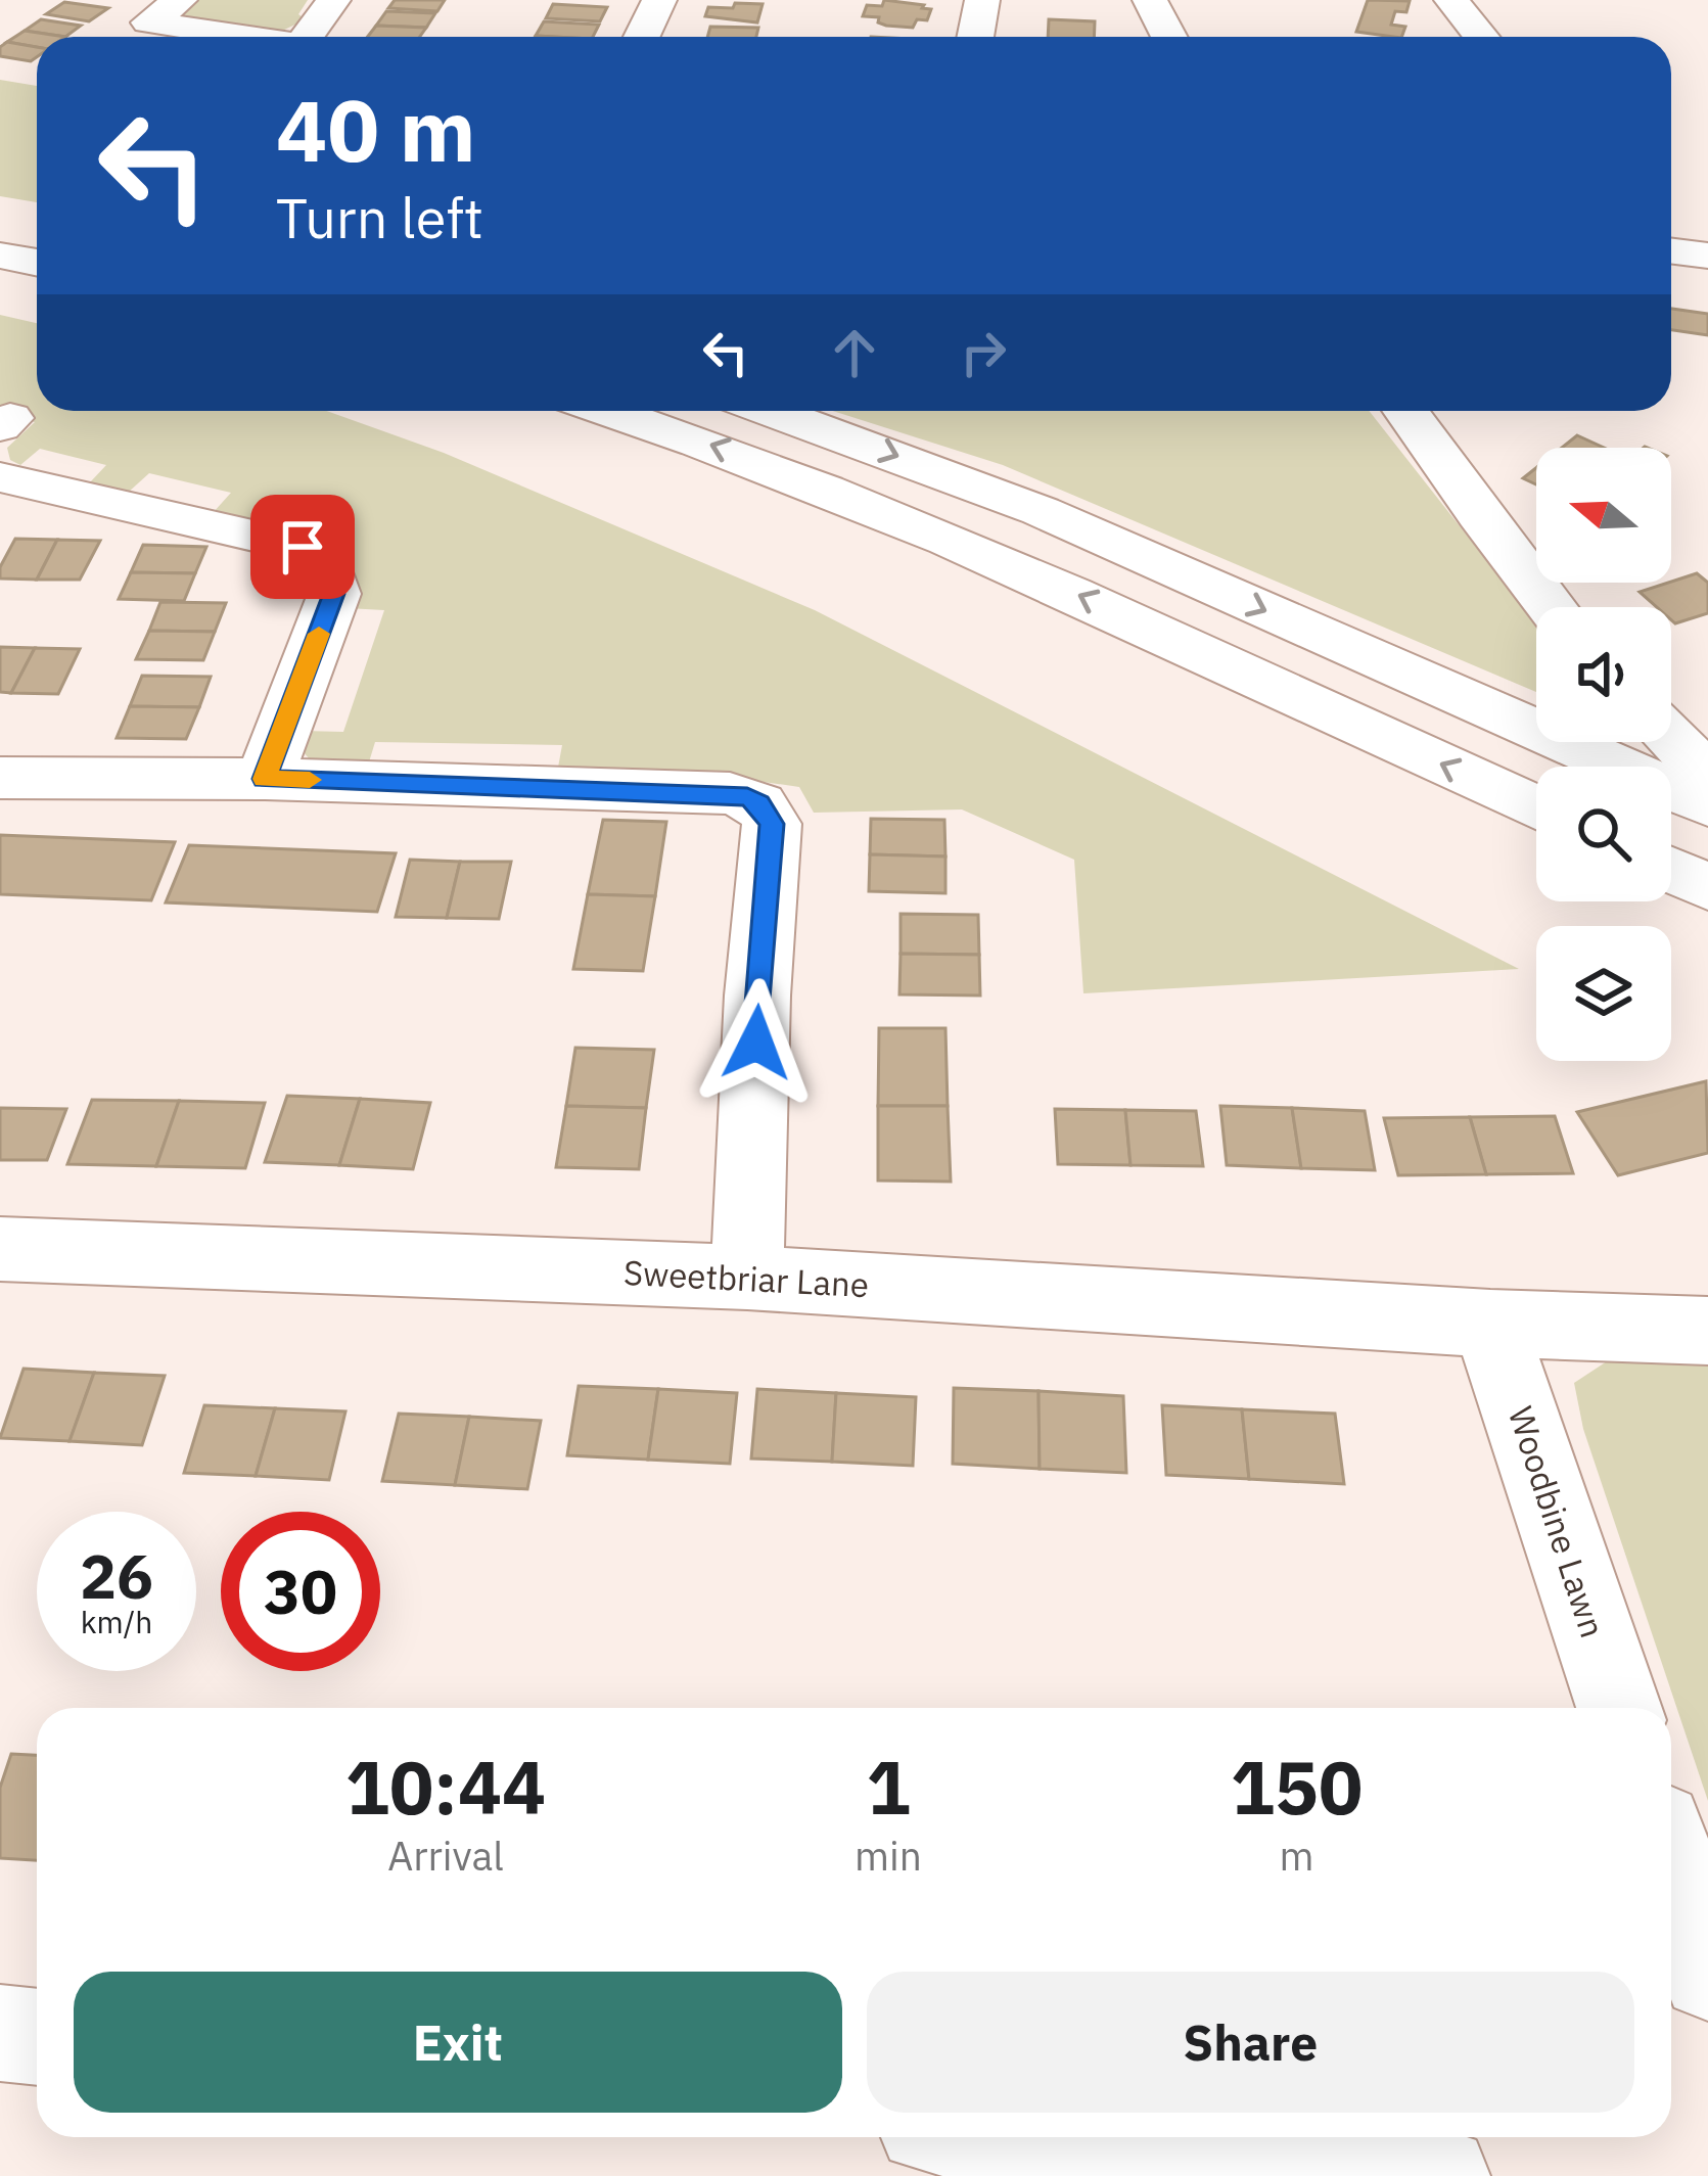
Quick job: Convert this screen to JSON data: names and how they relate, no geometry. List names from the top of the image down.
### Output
{
  "streets": {
    "main road": ["Sweetbriar Lane", "Woodbine Lawn"]
  },
  "crossings": [
    ["Sweetbriar Lane", "Woodbine Lawn"]
  ],
  "north": "left",
  "page": {
    "turn": ["40 m", "Turn left"],
    "speed": "26 km/h",
    "limit": "30",
    "eta": [
      "10:44",
      "Arrival",
      "1",
      "min",
      "150",
      "m"
    ],
    "buttons": ["Exit", "Share"]
  }
}
